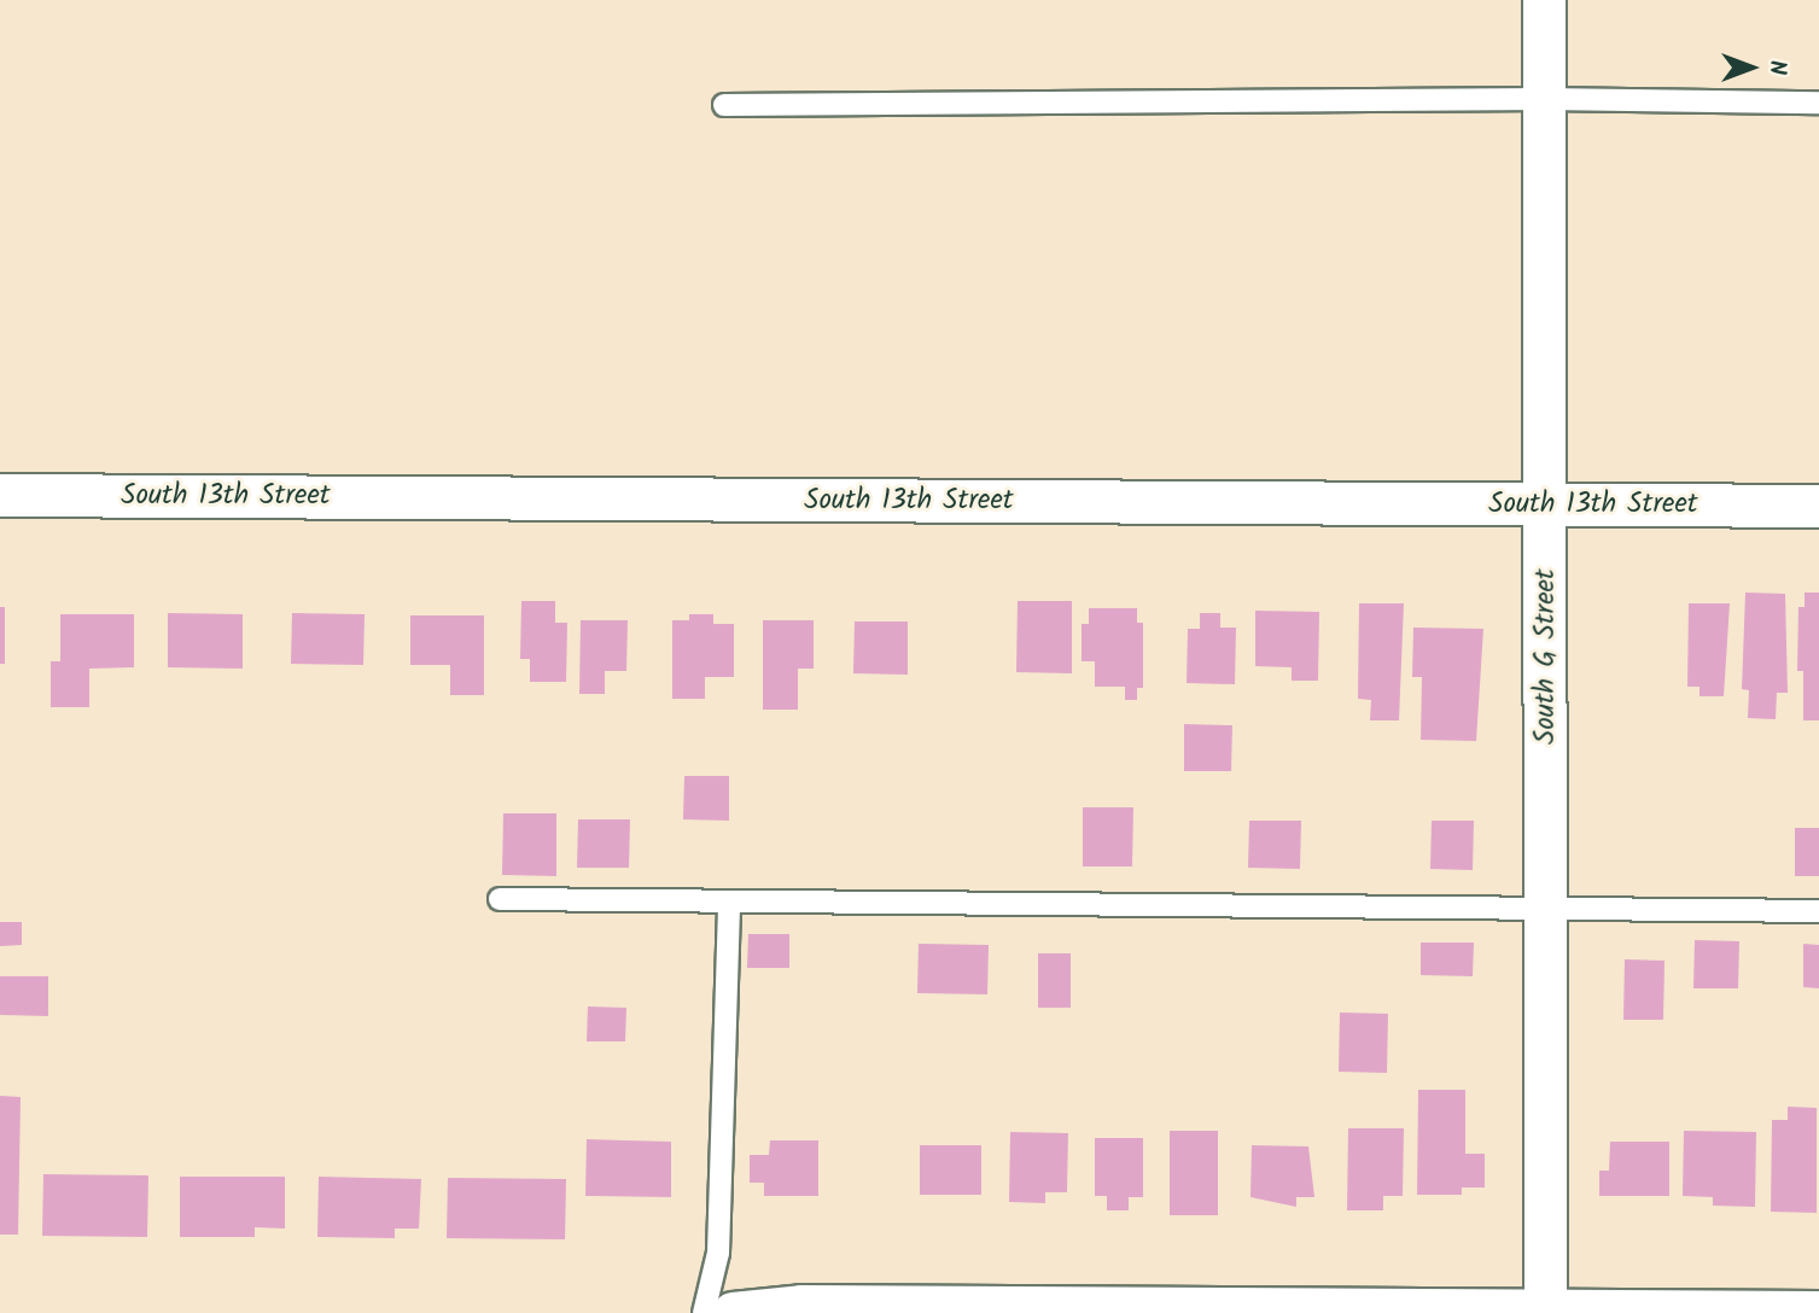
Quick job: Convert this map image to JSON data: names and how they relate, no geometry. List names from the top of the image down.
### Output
{
  "streets": {
    "street": ["South 13th Street", "South G Street"]
  },
  "crossings": [
    ["South 13th Street", "South G Street"]
  ],
  "north": "right"
}
